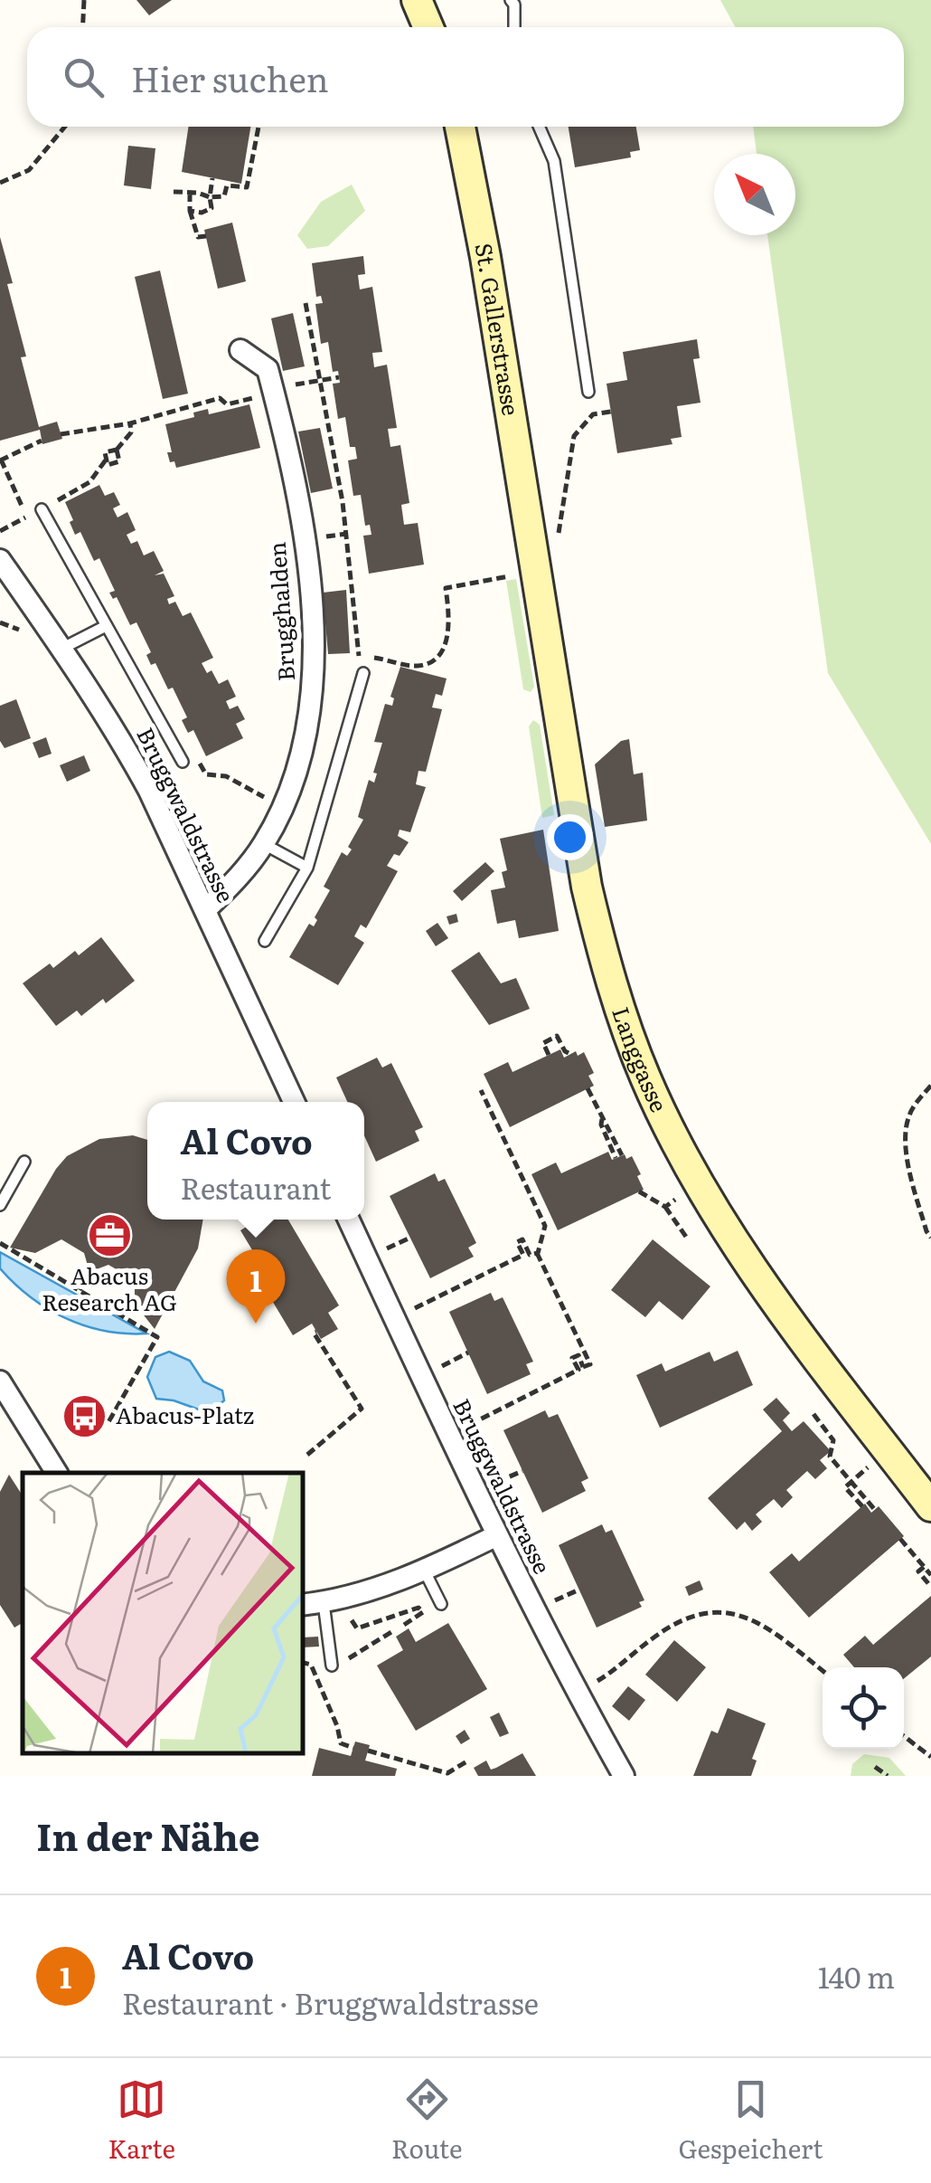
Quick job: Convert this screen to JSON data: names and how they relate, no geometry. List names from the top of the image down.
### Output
{
  "streets": {
    "main road": ["St. Gallerstrasse", "Langgasse"],
    "street": ["Brugghalden", "Bruggwaldstrasse"]
  },
  "crossings": [
    ["St. Gallerstrasse", "Langgasse"],
    ["Brugghalden", "Bruggwaldstrasse"]
  ],
  "places": {
    "office": ["Abacus Research AG"],
    "bus stop": ["Abacus-Platz"]
  },
  "north": "top left",
  "page": {
    "search": "Hier suchen",
    "popup": ["Al Covo", "Restaurant"],
    "pins": "1",
    "heading": "In der Nähe",
    "list": [
      {
        "mark": "1",
        "name": "Al Covo",
        "note": "Restaurant · Bruggwaldstrasse",
        "value": "140 m"
      }
    ],
    "nav": ["Karte", "Route", "Gespeichert"]
  }
}
